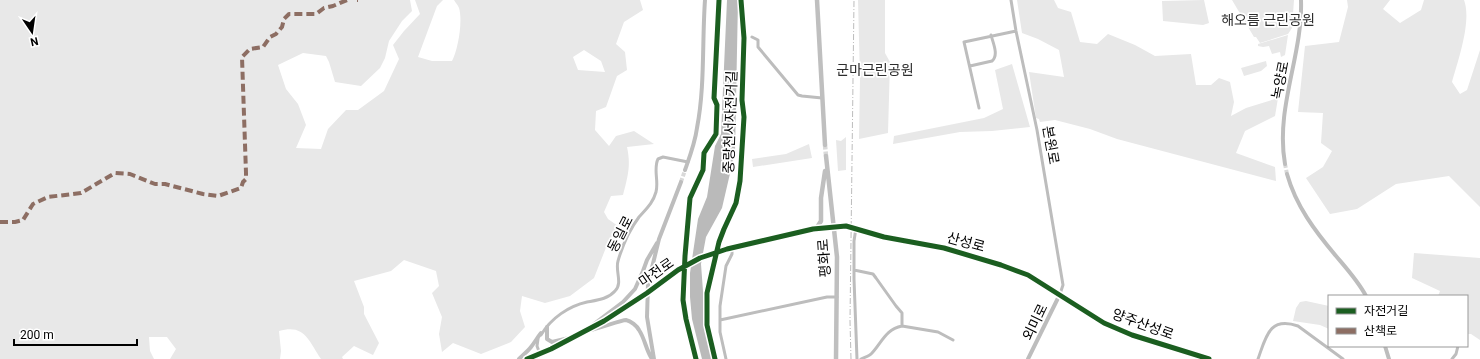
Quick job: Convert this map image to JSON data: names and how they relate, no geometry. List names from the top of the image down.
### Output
{
  "streets": {
    "main road": ["평화로"],
    "street": [
      "녹양로",
      "본원로",
      "동일로",
      "산성로",
      "마전로",
      "외미로",
      "양주산성로"
    ],
    "cycle path": ["중랑천서자전거길"]
  },
  "crossings": [
    ["본원로", "산성로"],
    ["본원로", "외미로"],
    ["산성로", "평화로"],
    ["산성로", "마전로"],
    ["산성로", "외미로"],
    ["산성로", "양주산성로"],
    ["평화로", "마전로"]
  ],
  "parks": ["해오름 근린공원", "군마근린공원"],
  "legend": ["자전거길", "산책로"],
  "scale_bar": "200 m",
  "north": "bottom"
}
